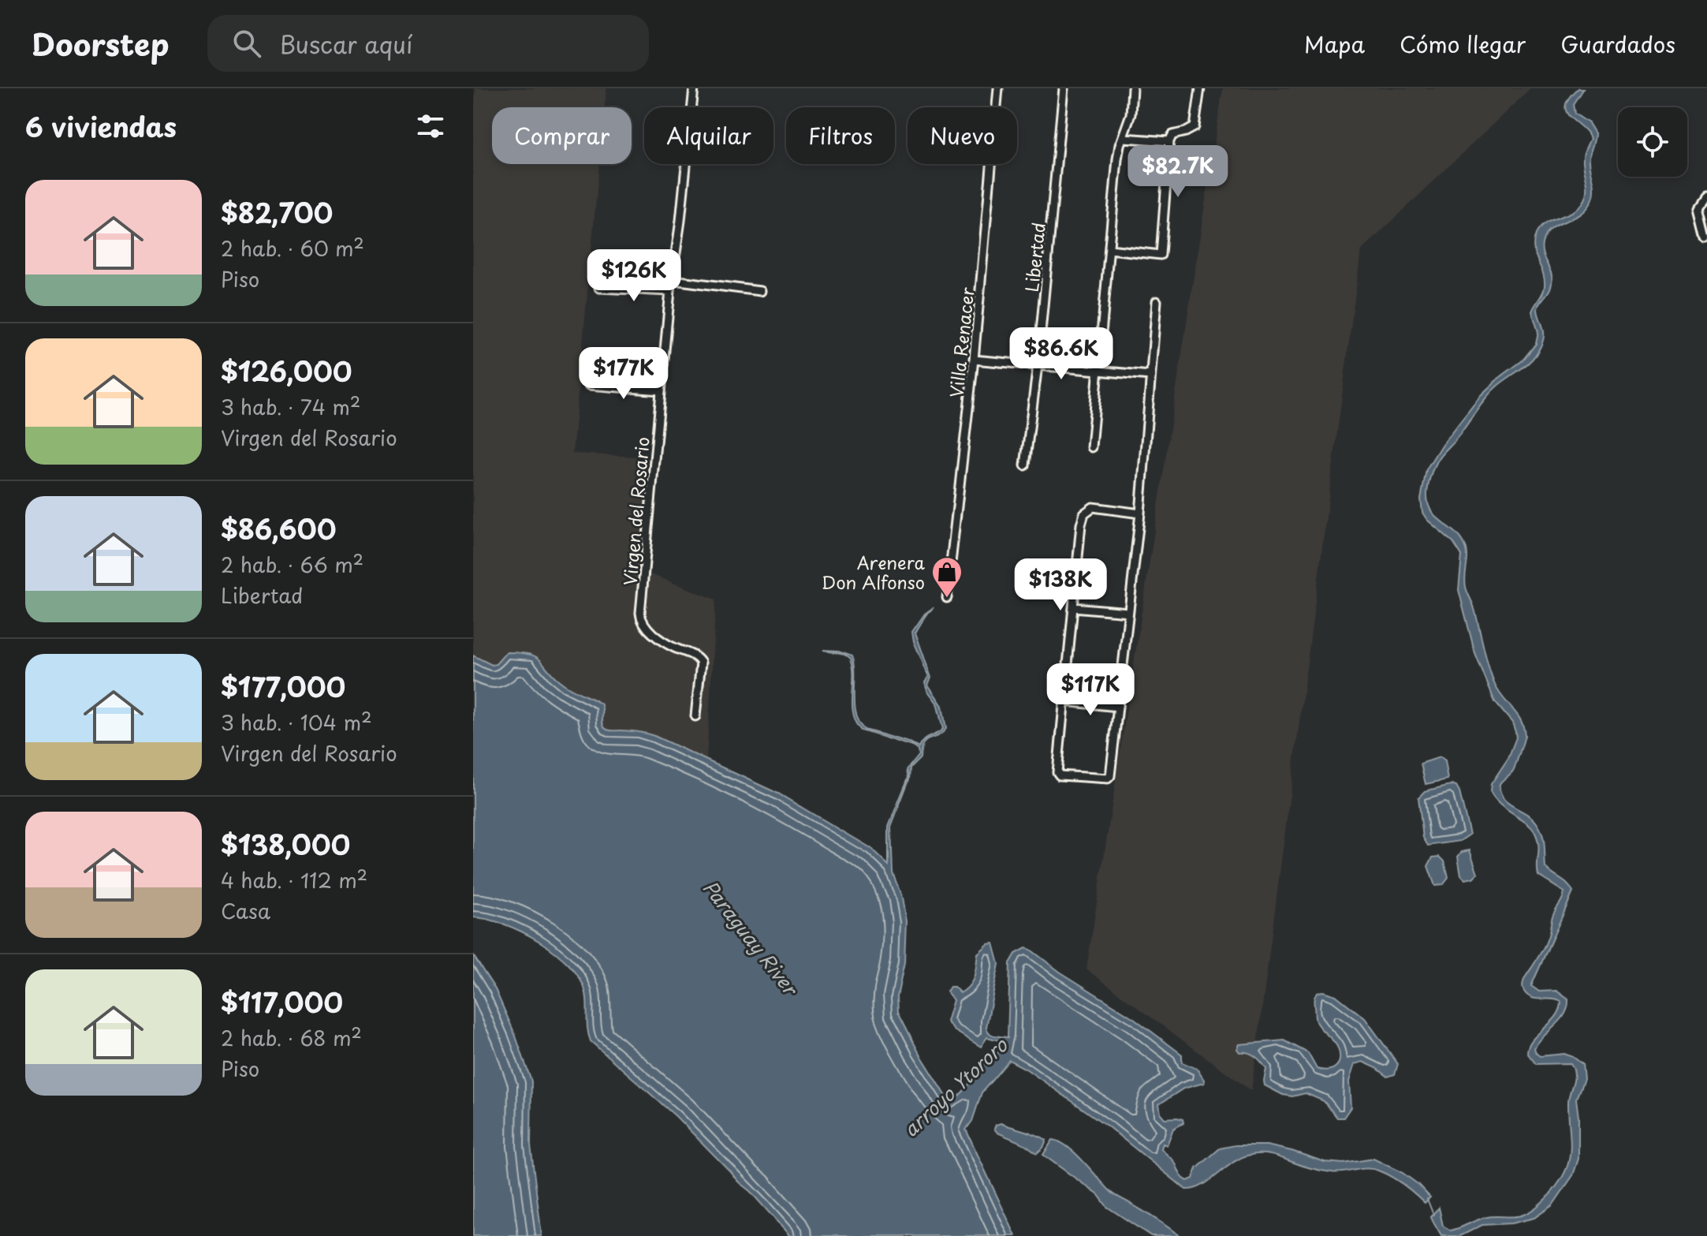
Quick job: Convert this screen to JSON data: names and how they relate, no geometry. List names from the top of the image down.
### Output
{
  "streets": {
    "street": ["Libertad", "Villa Renacer", "Virgen del Rosario"]
  },
  "water": ["Paraguay River", "arroyo Ytororo"],
  "places": {
    "shop": ["Arenera Don Alfonso"]
  },
  "page": {
    "header": "Doorstep",
    "search": "Buscar aquí",
    "nav": ["Mapa", "Cómo llegar", "Guardados"],
    "heading": "6 viviendas",
    "chip": [
      "Comprar",
      "Alquilar",
      "Filtros",
      "Nuevo"
    ],
    "price": [
      "$82.7K",
      "$126K",
      "$86.6K",
      "$177K",
      "$138K",
      "$117K"
    ],
    "list": [
      {
        "name": "$82,700",
        "note": "2 hab. · 60 m² · Piso"
      },
      {
        "name": "$126,000",
        "note": "3 hab. · 74 m² · Virgen del Rosario"
      },
      {
        "name": "$86,600",
        "note": "2 hab. · 66 m² · Libertad"
      },
      {
        "name": "$177,000",
        "note": "3 hab. · 104 m² · Virgen del Rosario"
      },
      {
        "name": "$138,000",
        "note": "4 hab. · 112 m² · Casa"
      },
      {
        "name": "$117,000",
        "note": "2 hab. · 68 m² · Piso"
      }
    ]
  }
}
